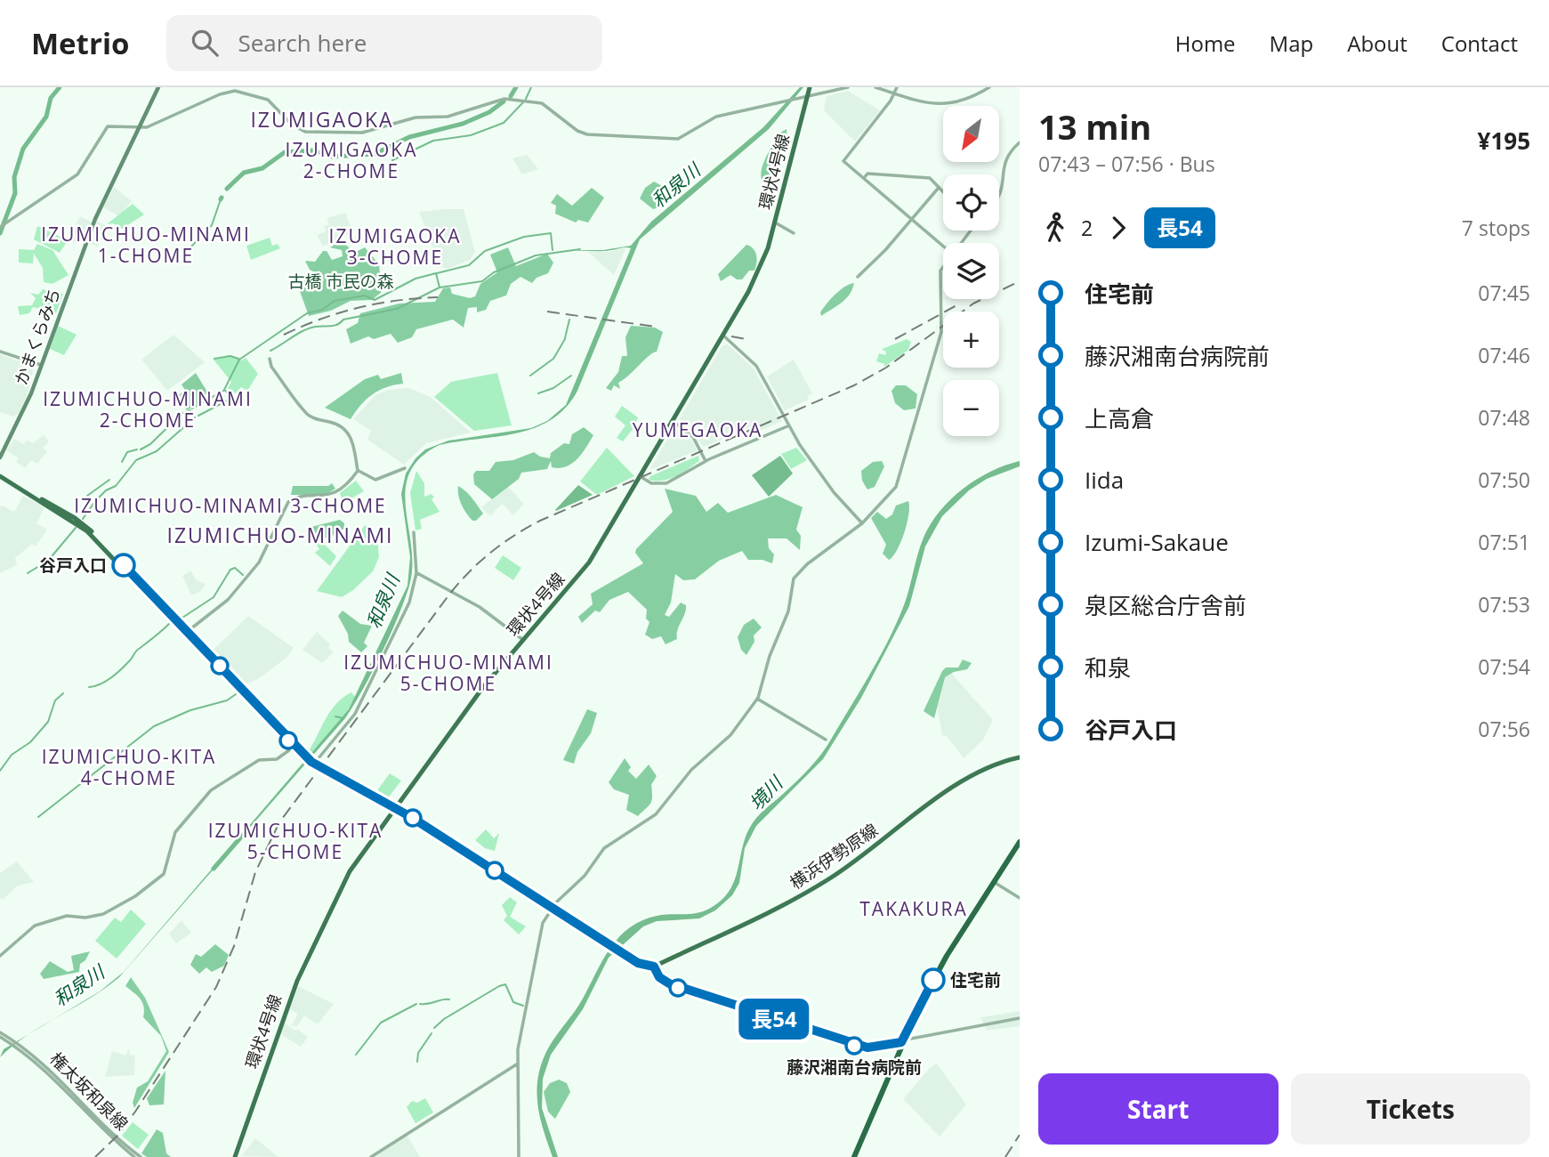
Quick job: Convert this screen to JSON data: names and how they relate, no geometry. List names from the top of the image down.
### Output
{
  "streets": {
    "main road": ["環状4号線", "かまくらみち", "横浜伊勢原線"],
    "street": ["権太坂和泉線"]
  },
  "districts": [
    "IZUMIGAOKA",
    "IZUMIGAOKA 2-CHOME",
    "IZUMICHUO-MINAMI 1-CHOME",
    "IZUMIGAOKA 3-CHOME",
    "IZUMICHUO-MINAMI 2-CHOME",
    "YUMEGAOKA",
    "IZUMICHUO-MINAMI 3-CHOME",
    "IZUMICHUO-MINAMI",
    "IZUMICHUO-MINAMI 5-CHOME",
    "IZUMICHUO-KITA 4-CHOME",
    "IZUMICHUO-KITA 5-CHOME",
    "TAKAKURA"
  ],
  "water": ["和泉川", "境川"],
  "parks": ["古橋 市民の森"],
  "places": ["谷戸入口", "住宅前", "藤沢湘南台病院前"],
  "lines": ["bus line 長54"],
  "north": "bottom left",
  "page": {
    "header": "Metrio",
    "search": "Search here",
    "nav": [
      "Home",
      "Map",
      "About",
      "Contact"
    ],
    "on_map": "長54",
    "heading": ["13 min", "07:43 – 07:56 · Bus", "¥195"],
    "map_buttons": ["+", "−"],
    "legs": ["2", "長54", "7 stops"],
    "list": [
      {
        "name": "住宅前",
        "value": "07:45"
      },
      {
        "name": "藤沢湘南台病院前",
        "value": "07:46"
      },
      {
        "name": "上高倉",
        "value": "07:48"
      },
      {
        "name": "Iida",
        "value": "07:50"
      },
      {
        "name": "Izumi-Sakaue",
        "value": "07:51"
      },
      {
        "name": "泉区総合庁舎前",
        "value": "07:53"
      },
      {
        "name": "和泉",
        "value": "07:54"
      },
      {
        "name": "谷戸入口",
        "value": "07:56"
      }
    ],
    "buttons": ["Start", "Tickets"]
  }
}
